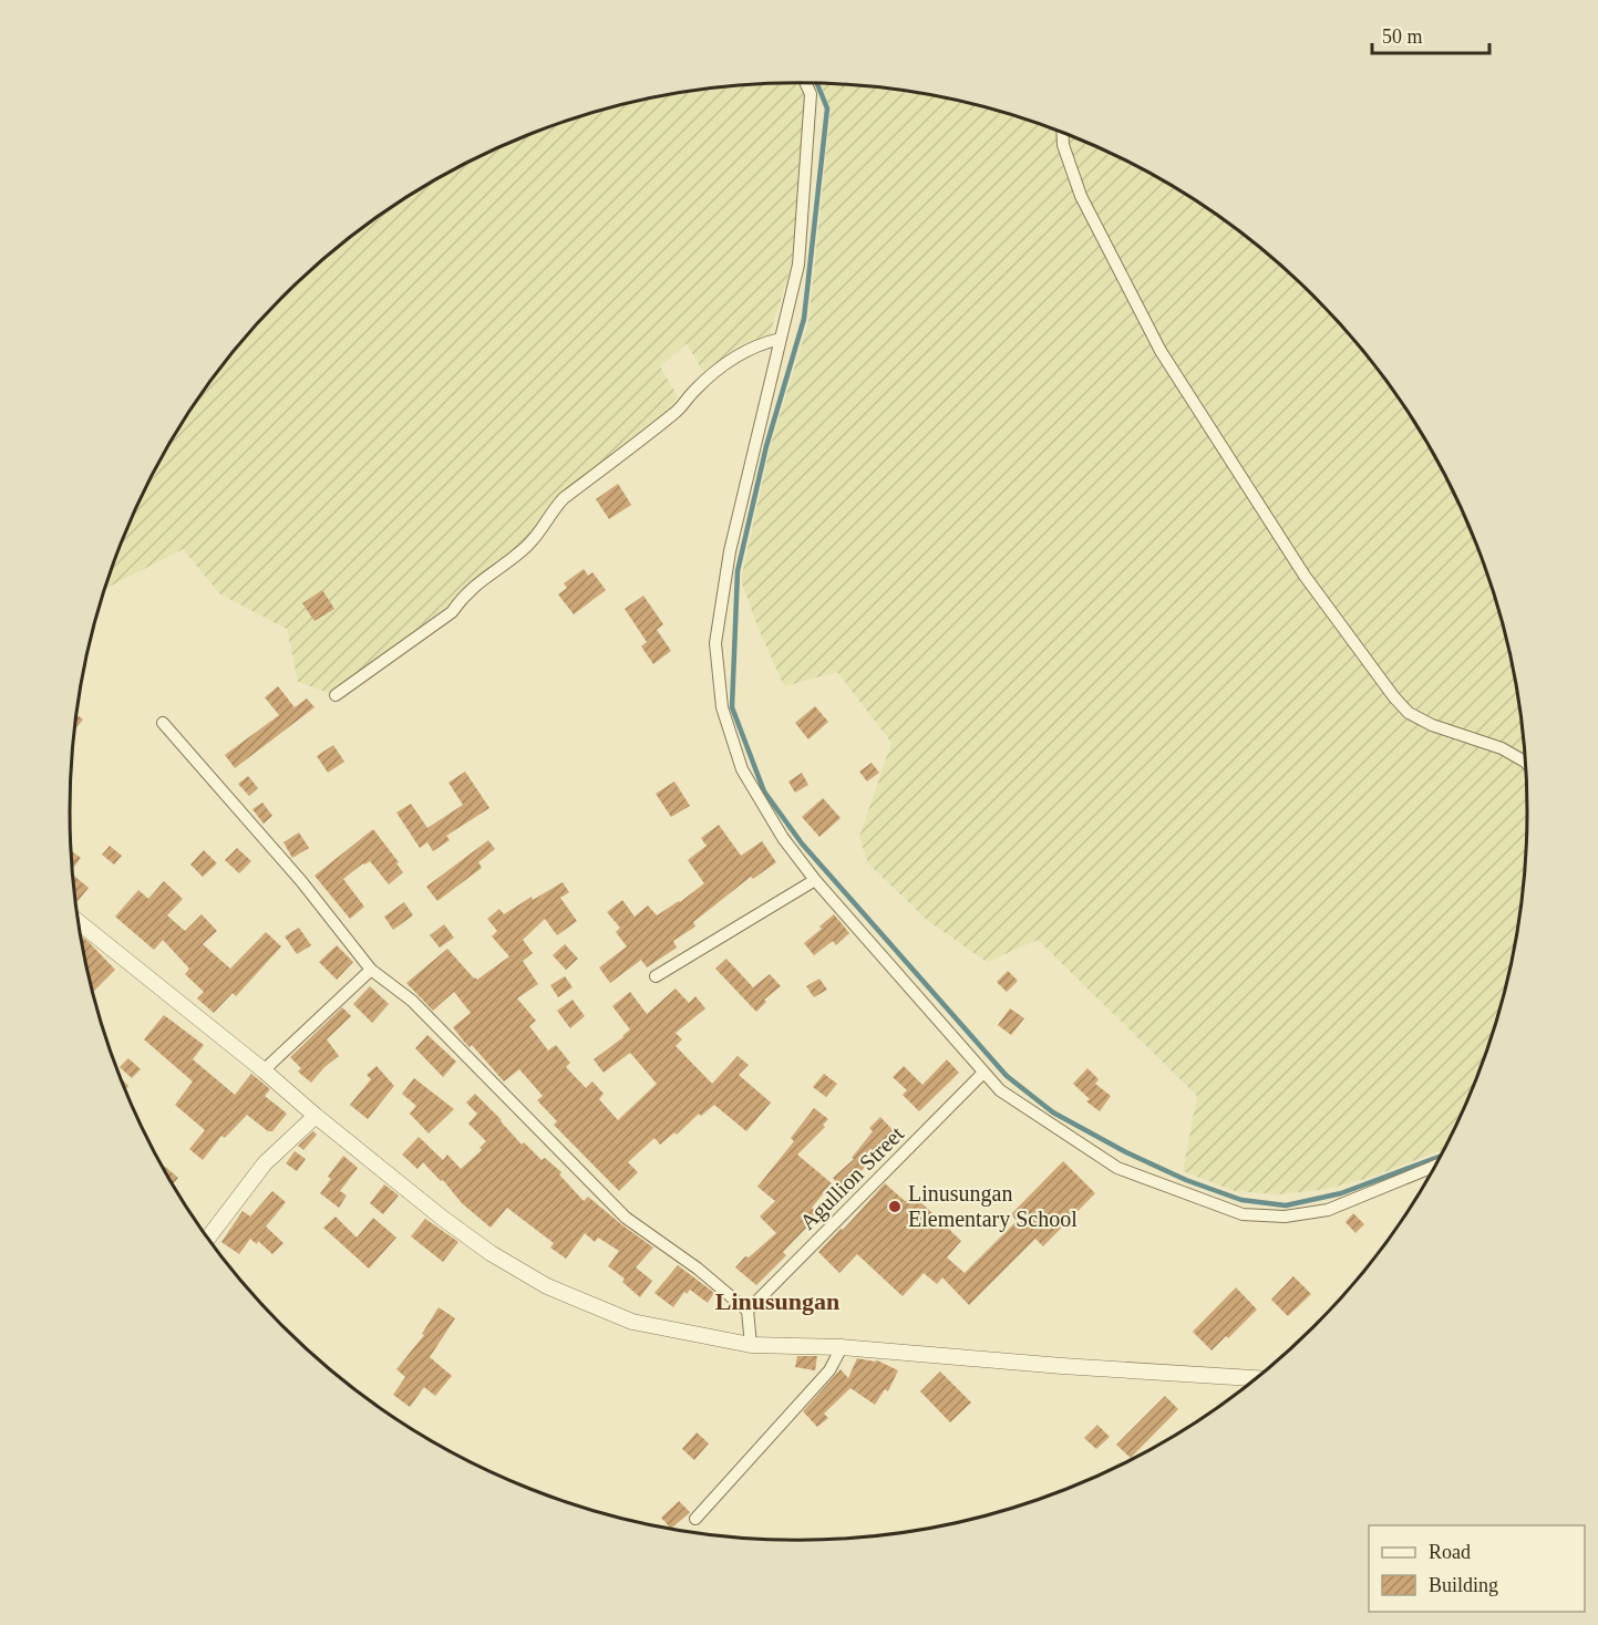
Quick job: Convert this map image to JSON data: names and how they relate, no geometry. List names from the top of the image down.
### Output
{
  "streets": {
    "street": ["Agullion Street"]
  },
  "districts": ["Linusungan"],
  "places": ["Linusungan Elementary School"],
  "legend": ["Road", "Building"],
  "scale_bar": "50 m"
}
